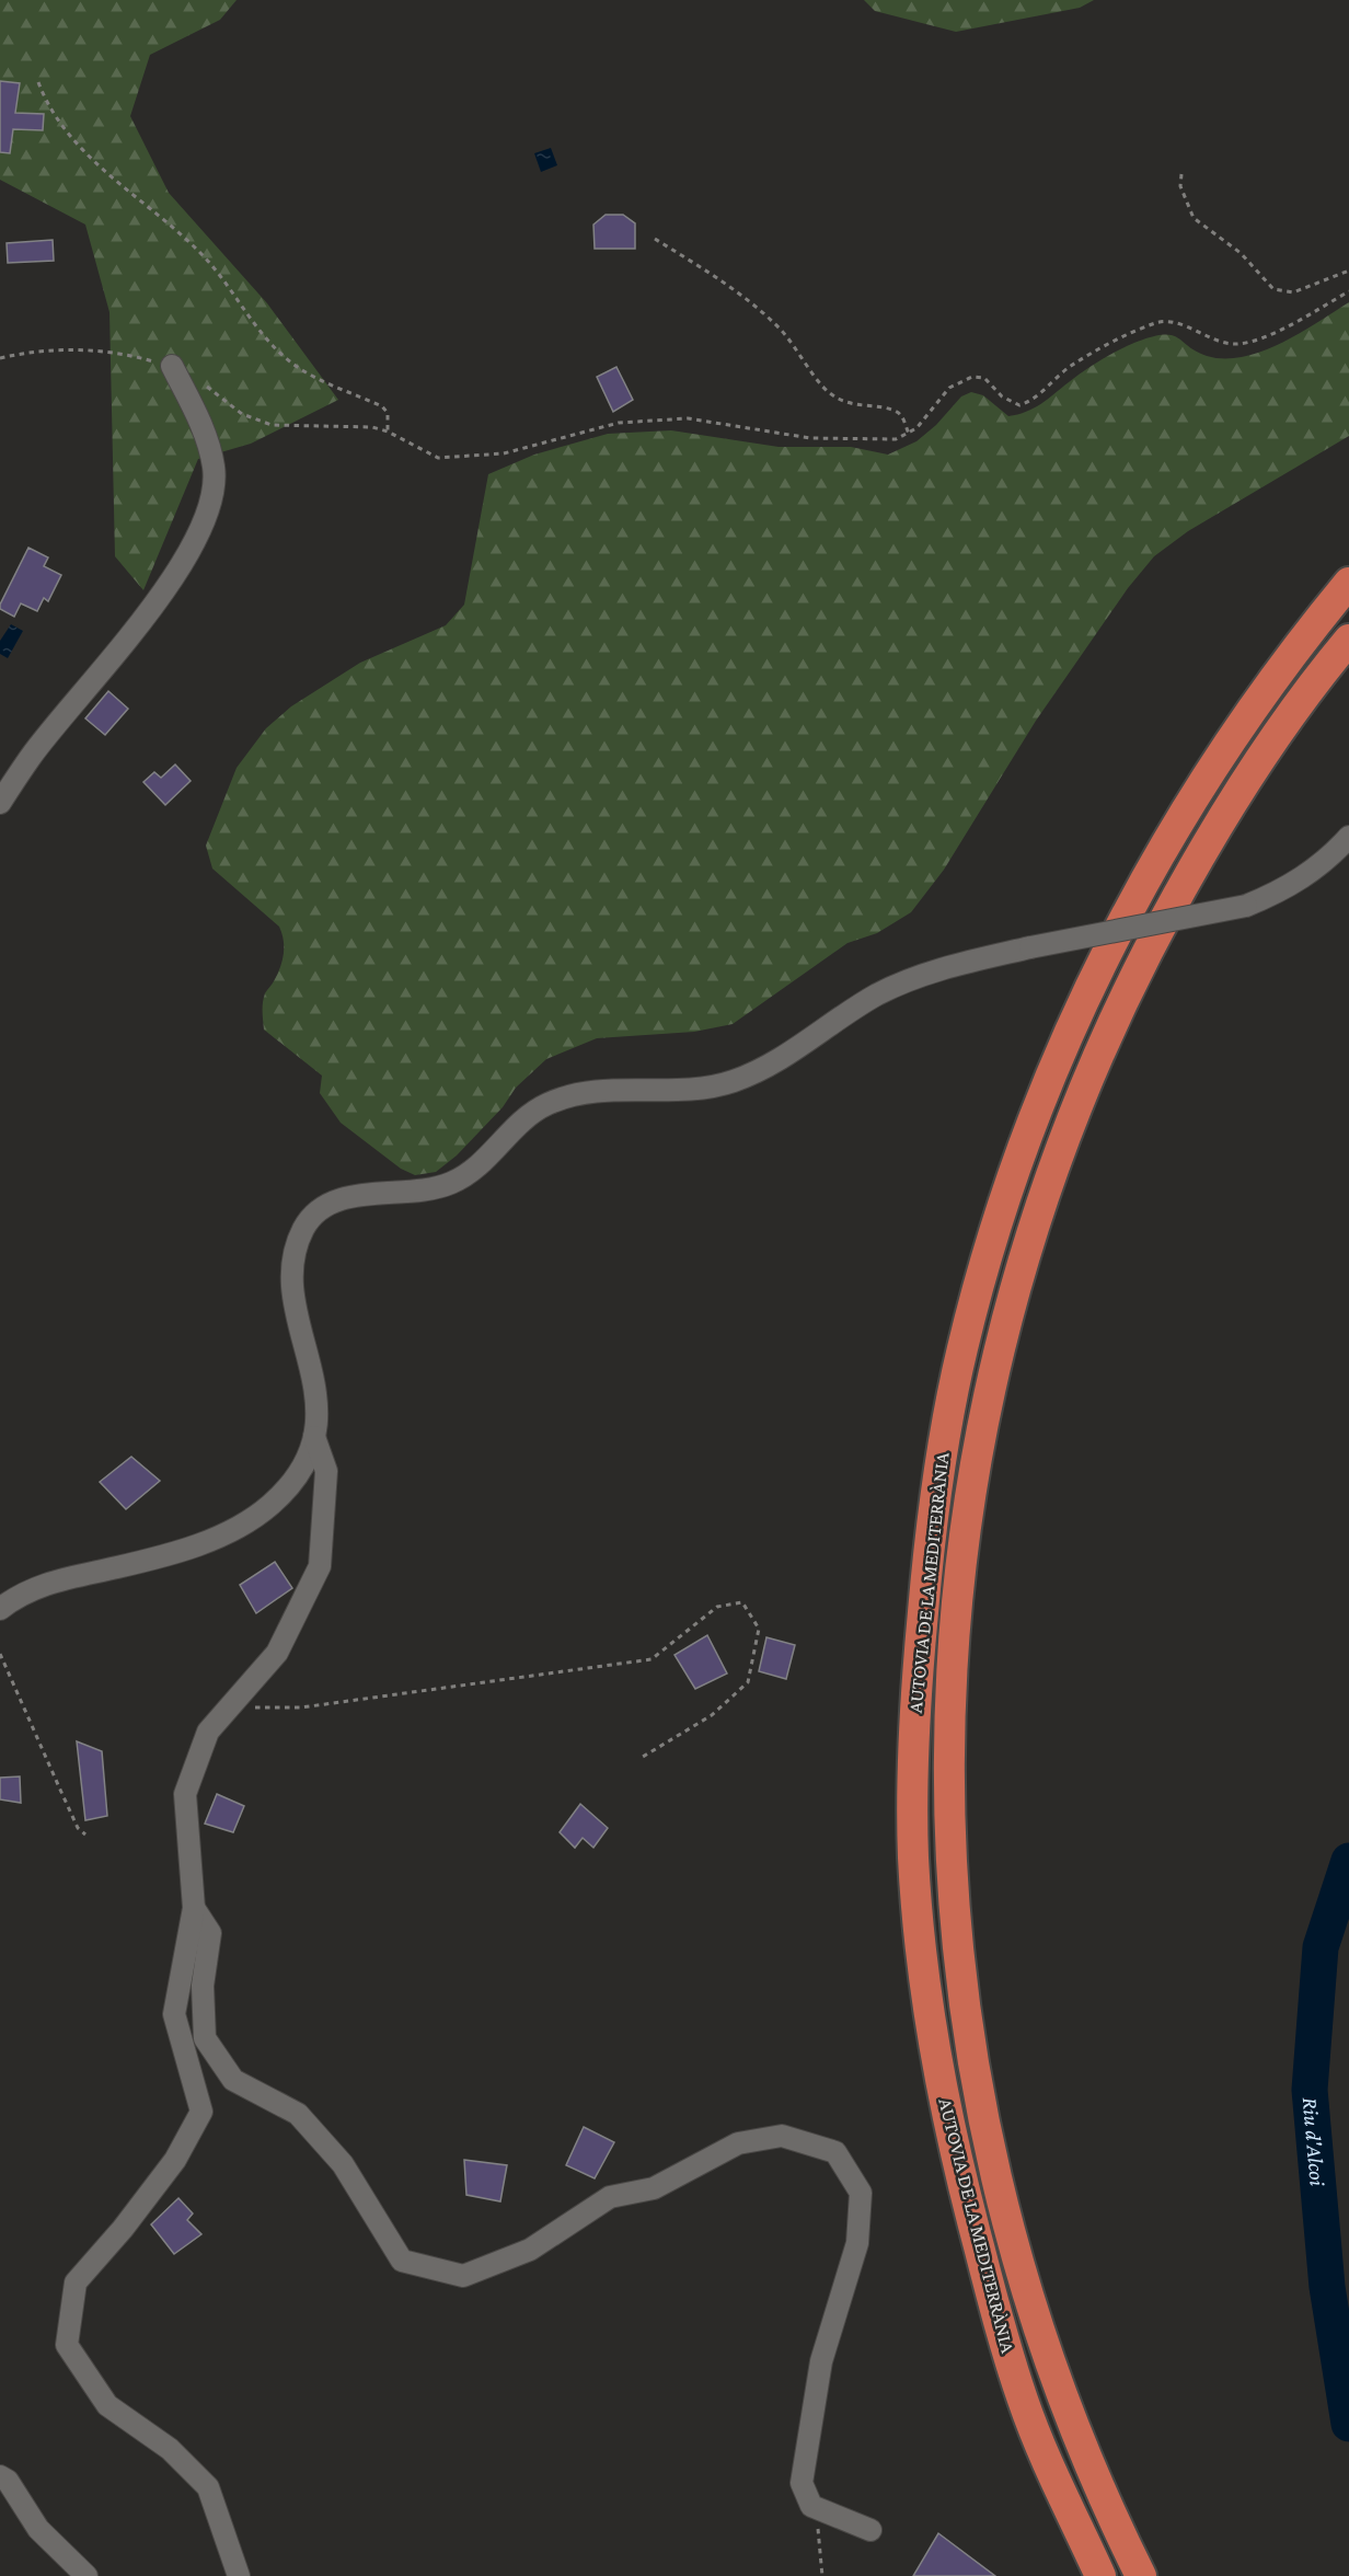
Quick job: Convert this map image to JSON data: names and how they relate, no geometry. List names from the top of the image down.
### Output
{
  "streets": {
    "highway": ["AUTOVIA DE LA MEDITERRÀNIA"]
  },
  "water": ["Riu d'Alcoi"]
}
